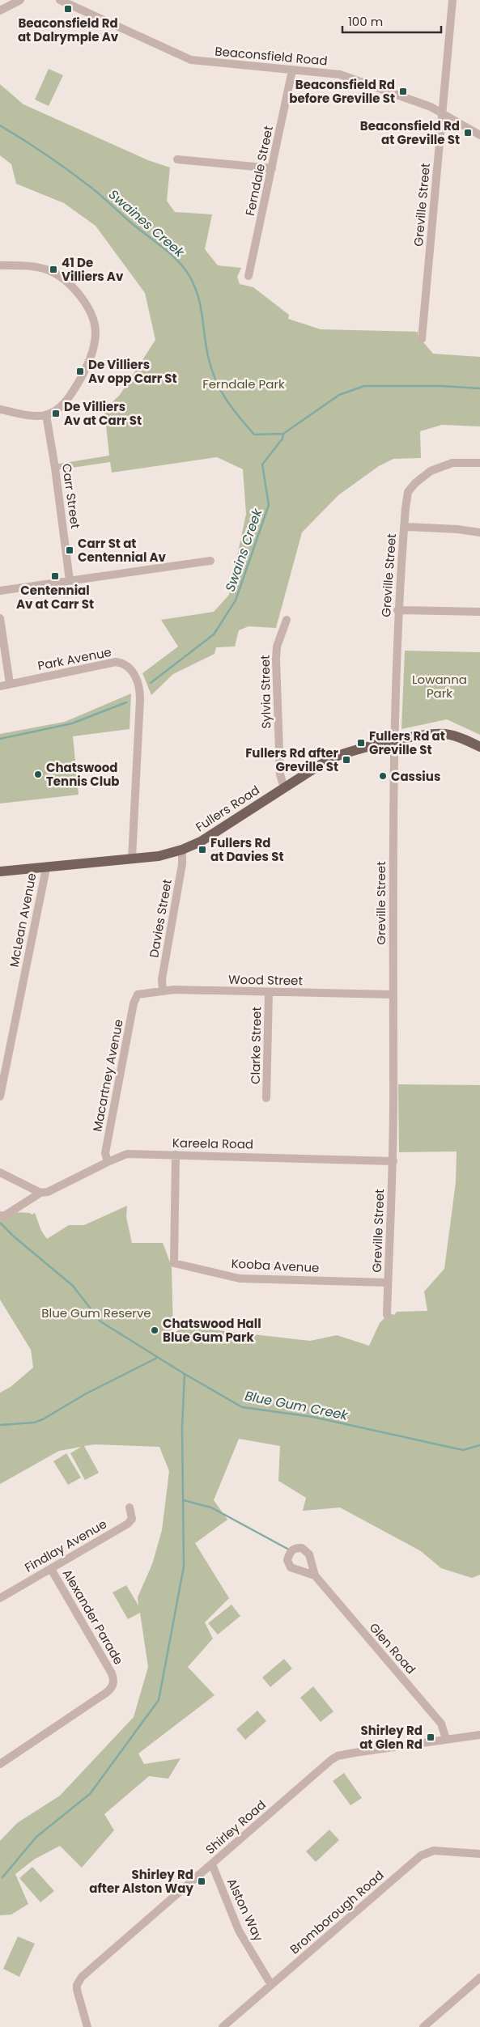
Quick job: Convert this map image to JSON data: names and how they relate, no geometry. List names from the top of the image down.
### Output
{
  "streets": {
    "main road": ["Fullers Road"],
    "street": [
      "Beaconsfield Road",
      "Ferndale Street",
      "Greville Street",
      "Carr Street",
      "Park Avenue",
      "Sylvia Street",
      "Davies Street",
      "McLean Avenue",
      "Wood Street",
      "Clarke Street",
      "Macartney Avenue",
      "Kareela Road",
      "Kooba Avenue",
      "Findlay Avenue",
      "Alexander Parade",
      "Glen Road",
      "Shirley Road",
      "Alston Way",
      "Bromborough Road"
    ]
  },
  "crossings": [
    ["Beaconsfield Road", "Ferndale Street"],
    ["Beaconsfield Road", "Greville Street"],
    ["Greville Street", "Fullers Road"],
    ["Greville Street", "Wood Street"],
    ["Greville Street", "Kareela Road"],
    ["Greville Street", "Kooba Avenue"],
    ["Park Avenue", "Fullers Road"],
    ["Sylvia Street", "Fullers Road"],
    ["Fullers Road", "Davies Street"],
    ["Fullers Road", "McLean Avenue"],
    ["Davies Street", "Wood Street"],
    ["Wood Street", "Clarke Street"],
    ["Wood Street", "Macartney Avenue"],
    ["Macartney Avenue", "Kareela Road"],
    ["Kareela Road", "Kooba Avenue"],
    ["Findlay Avenue", "Alexander Parade"],
    ["Glen Road", "Shirley Road"],
    ["Shirley Road", "Alston Way"],
    ["Alston Way", "Bromborough Road"]
  ],
  "water": ["Swaines Creek", "Swains Creek", "Blue Gum Creek"],
  "parks": ["Ferndale Park", "Lowanna Park", "Blue Gum Reserve"],
  "places": {
    "transit": [
      "Beaconsfield Rd at Dalrymple Av",
      "Beaconsfield Rd before Greville St",
      "Beaconsfield Rd at Greville St",
      "41 De Villiers Av",
      "De Villiers Av opp Carr St",
      "De Villiers Av at Carr St",
      "Carr St at Centennial Av",
      "Centennial Av at Carr St",
      "Fullers Rd at Greville St",
      "Fullers Rd after Greville St",
      "Fullers Rd at Davies St",
      "Shirley Rd at Glen Rd",
      "Shirley Rd after Alston Way"
    ],
    "other": ["Chatswood Tennis Club", "Cassius", "Chatswood Hall Blue Gum Park"]
  },
  "scale_bar": "100 m"
}
